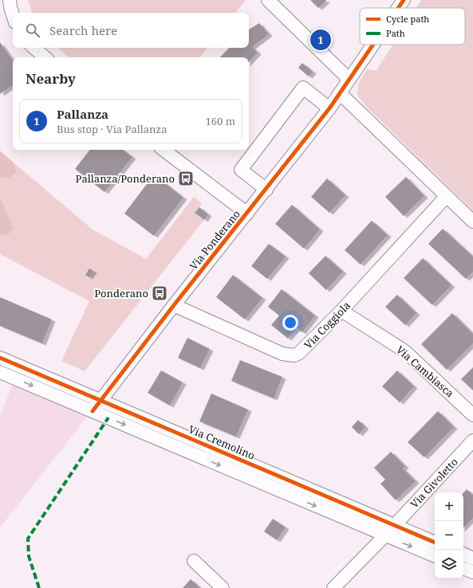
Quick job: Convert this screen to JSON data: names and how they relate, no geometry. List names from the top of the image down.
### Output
{
  "streets": {
    "street": [
      "Via Ponderano",
      "Via Coggiola",
      "Via Cambiasca",
      "Via Cremolino",
      "Via Givoletto"
    ]
  },
  "crossings": [
    ["Via Ponderano", "Via Coggiola"],
    ["Via Ponderano", "Via Cremolino"],
    ["Via Coggiola", "Via Cambiasca"],
    ["Via Cremolino", "Via Givoletto"]
  ],
  "places": {
    "bus stop": ["Pallanza/Ponderano", "Ponderano"]
  },
  "legend": ["Cycle path", "Path"],
  "page": {
    "search": "Search here",
    "pins": "1",
    "heading": "Nearby",
    "list": [
      {
        "mark": "1",
        "name": "Pallanza",
        "note": "Bus stop · Via Pallanza",
        "value": "160 m"
      }
    ],
    "map_buttons": ["+", "−"]
  }
}
